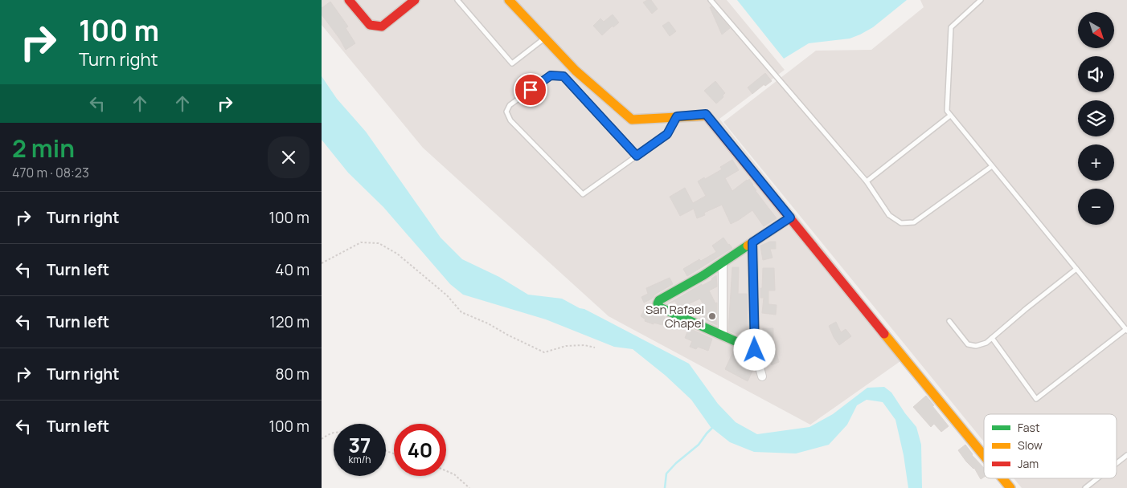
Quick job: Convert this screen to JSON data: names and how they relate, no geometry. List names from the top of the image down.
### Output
{
  "places": ["San Rafael Chapel"],
  "legend": ["Fast", "Slow", "Jam"],
  "north": "bottom right",
  "page": {
    "turn": ["100 m", "Turn right"],
    "map_buttons": ["+", "−"],
    "heading": ["2 min", "470 m · 08:23"],
    "list": [
      {
        "name": "Turn right",
        "value": "100 m"
      },
      {
        "name": "Turn left",
        "value": "40 m"
      },
      {
        "name": "Turn left",
        "value": "120 m"
      },
      {
        "name": "Turn right",
        "value": "80 m"
      },
      {
        "name": "Turn left",
        "value": "100 m"
      }
    ],
    "speed": "37 km/h",
    "limit": "40"
  }
}
